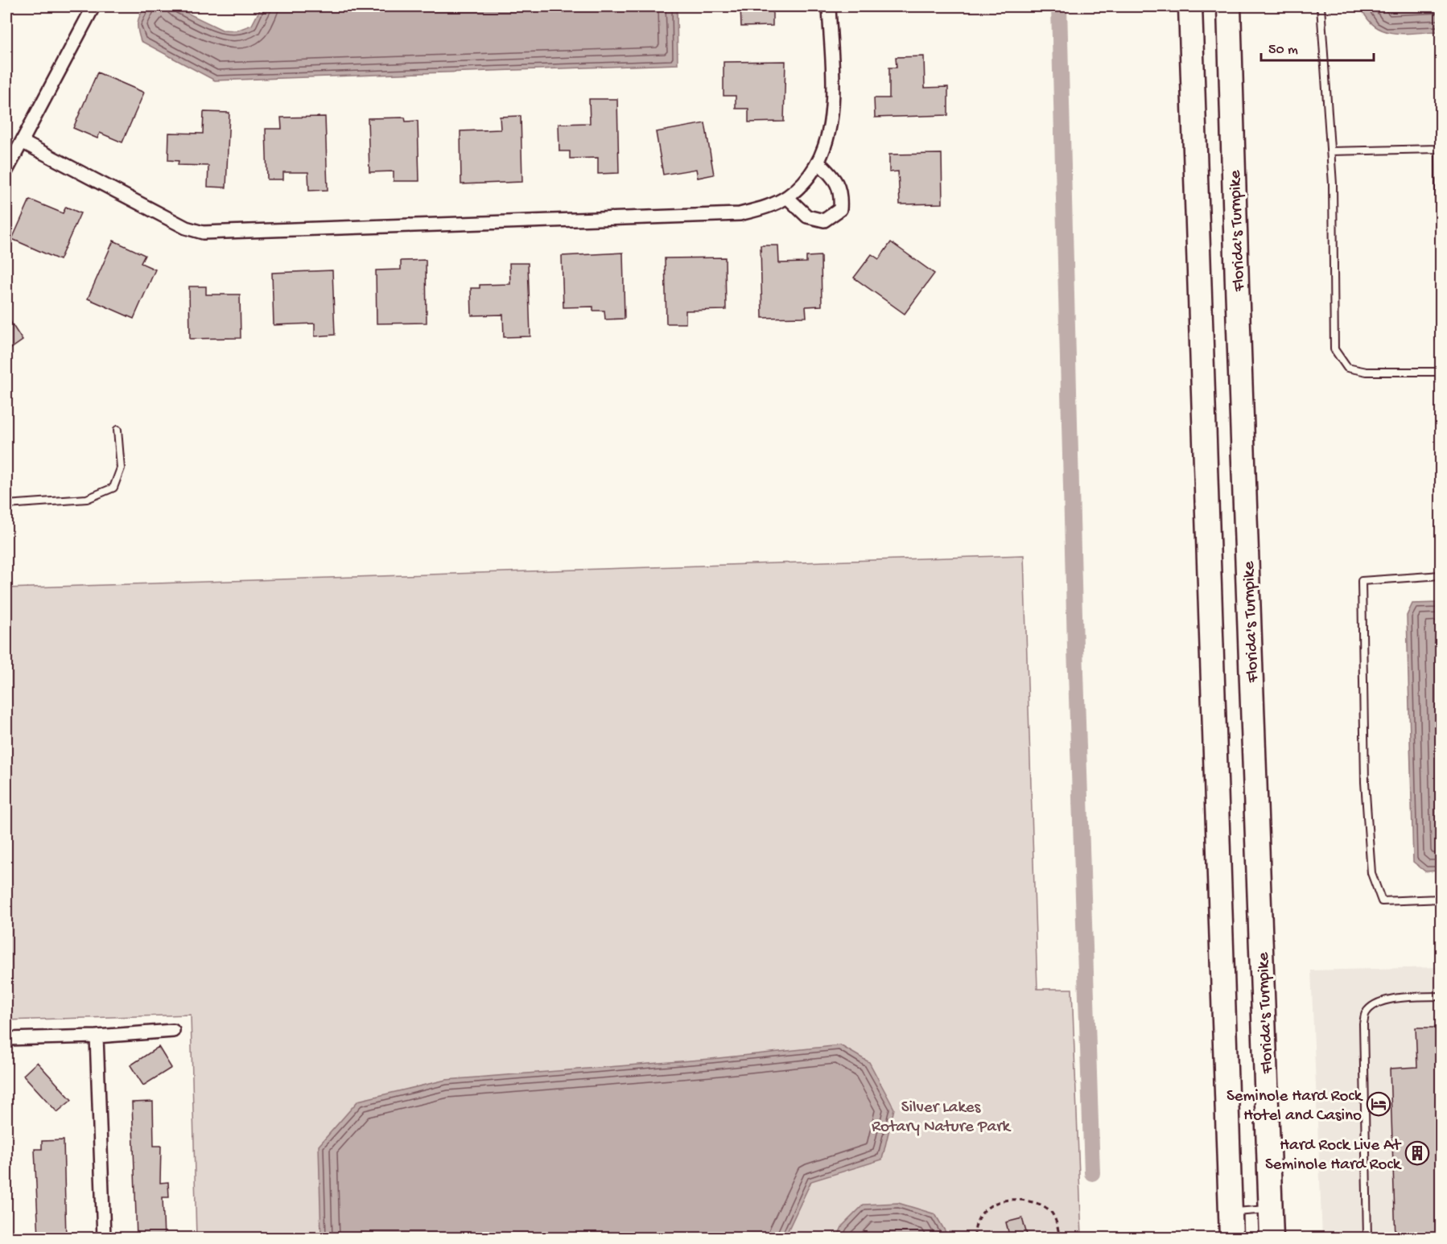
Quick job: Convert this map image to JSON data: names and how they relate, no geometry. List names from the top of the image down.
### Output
{
  "streets": {
    "highway": ["Florida's Turnpike"]
  },
  "parks": ["Silver Lakes Rotary Nature Park"],
  "places": {
    "hotel": ["Seminole Hard Rock Hotel and Casino"],
    "building": ["Hard Rock Live At Seminole Hard Rock"]
  },
  "scale_bar": "50 m"
}
